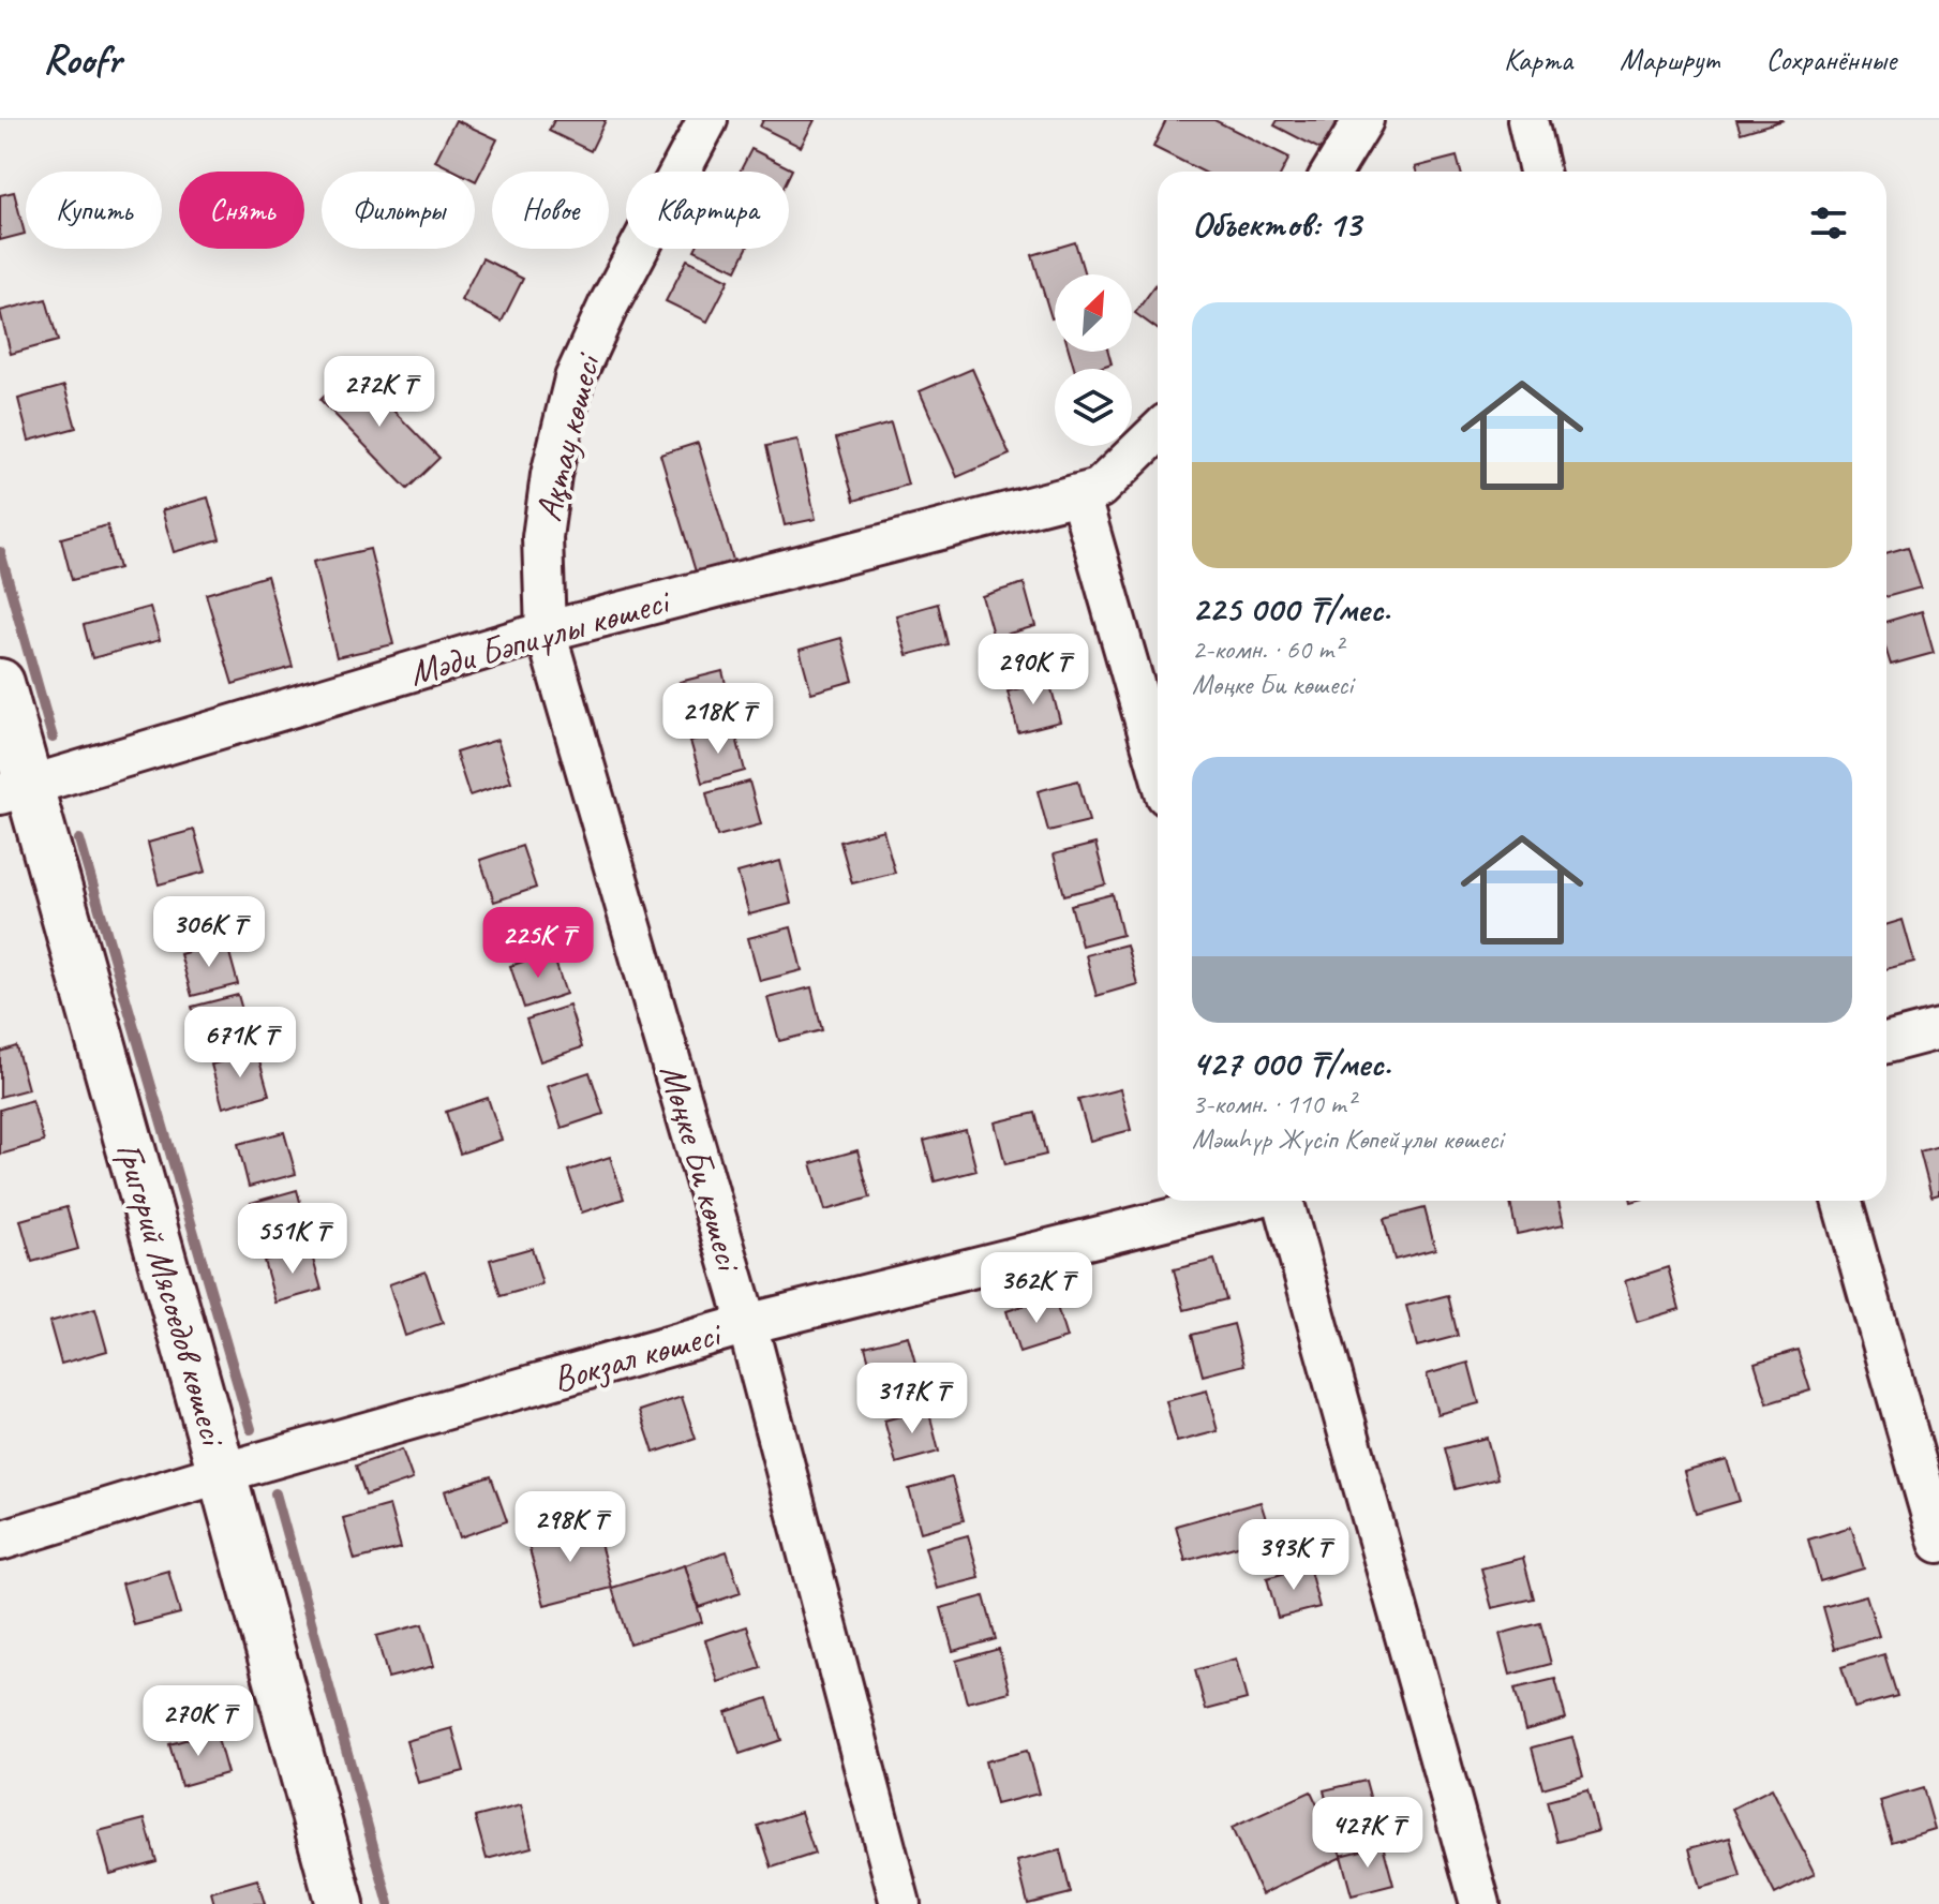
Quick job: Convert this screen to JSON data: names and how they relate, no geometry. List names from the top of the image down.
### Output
{
  "streets": {
    "main road": ["Григорий Мясоедов көшесі"],
    "street": [
      "Ақтау көшесі",
      "Мәди Бәпиұлы көшесі",
      "Мөңке Би көшесі",
      "Вокзал көшесі"
    ]
  },
  "crossings": [
    ["Ақтау көшесі", "Мәди Бәпиұлы көшесі"],
    ["Ақтау көшесі", "Мөңке Би көшесі"],
    ["Мәди Бәпиұлы көшесі", "Мөңке Би көшесі"],
    ["Мәди Бәпиұлы көшесі", "Григорий Мясоедов көшесі"],
    ["Мөңке Би көшесі", "Вокзал көшесі"],
    ["Григорий Мясоедов көшесі", "Вокзал көшесі"]
  ],
  "north": "top right",
  "page": {
    "header": "Roofr",
    "nav": ["Карта", "Маршрут", "Сохранённые"],
    "chip": [
      "Купить",
      "Снять",
      "Фильтры",
      "Новое",
      "Квартира"
    ],
    "heading": "Объектов: 13",
    "list": [
      {
        "name": "225 000 ₸/мес.",
        "note": "2-комн. · 60 m² · Мөңке Би көшесі"
      },
      {
        "name": "427 000 ₸/мес.",
        "note": "3-комн. · 110 m² · Мәшһүр Жүсіп Көпейұлы көшесі"
      }
    ],
    "price": [
      "272K ₸",
      "290K ₸",
      "218K ₸",
      "306K ₸",
      "225K ₸",
      "671K ₸",
      "551K ₸",
      "362K ₸",
      "317K ₸",
      "298K ₸",
      "393K ₸",
      "270K ₸",
      "427K ₸"
    ]
  }
}
